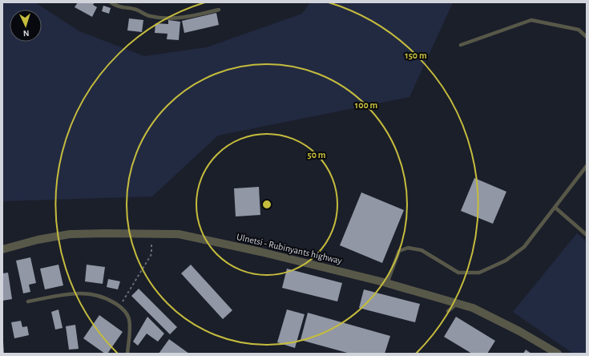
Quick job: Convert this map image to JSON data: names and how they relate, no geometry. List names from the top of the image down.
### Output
{
  "streets": {
    "street": ["Ulnetsi - Rubinyants highway"]
  },
  "north": "bottom",
  "rings": ["150 m", "100 m", "50 m"]
}
